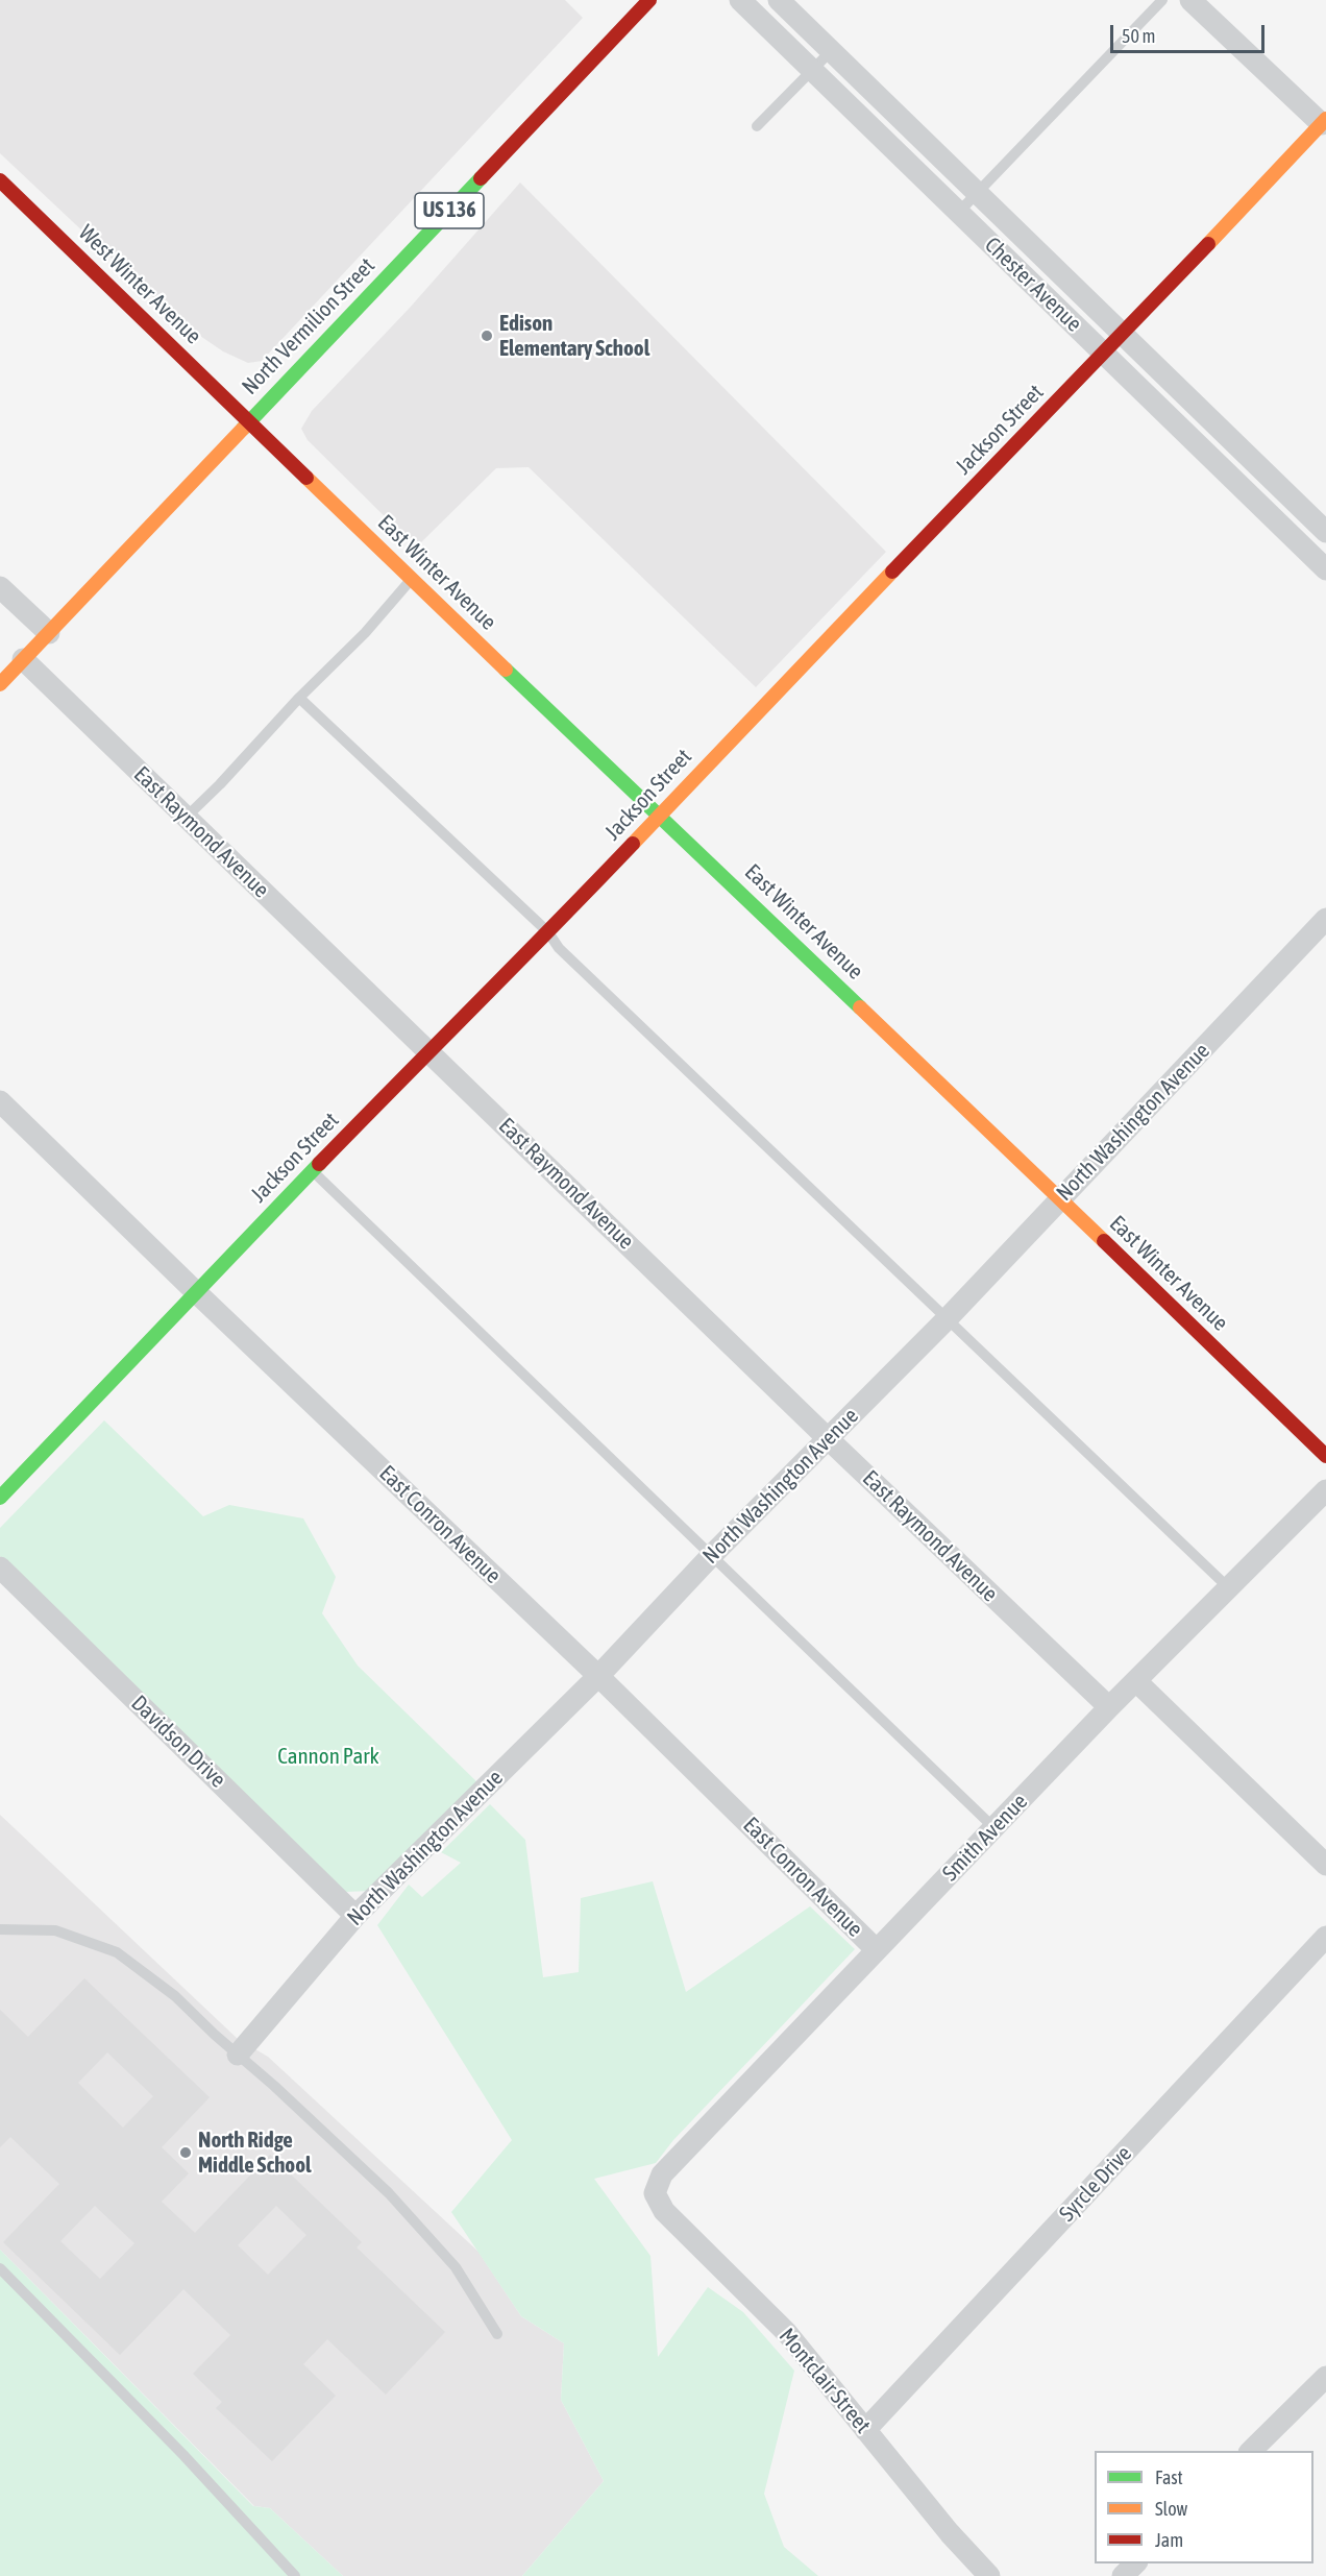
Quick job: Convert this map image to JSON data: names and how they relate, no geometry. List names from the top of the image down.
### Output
{
  "streets": {
    "street": [
      "US 136",
      "West Winter Avenue",
      "Chester Avenue",
      "North Vermilion Street",
      "Jackson Street",
      "East Winter Avenue",
      "East Raymond Avenue",
      "North Washington Avenue",
      "East Conron Avenue",
      "Davidson Drive",
      "Smith Avenue",
      "Syrcle Drive",
      "Montclair Street"
    ]
  },
  "crossings": [
    ["West Winter Avenue", "North Vermilion Street"],
    ["West Winter Avenue", "East Winter Avenue"],
    ["Chester Avenue", "Jackson Street"],
    ["North Vermilion Street", "East Winter Avenue"],
    ["North Vermilion Street", "East Raymond Avenue"],
    ["Jackson Street", "East Winter Avenue"],
    ["Jackson Street", "East Raymond Avenue"],
    ["Jackson Street", "East Conron Avenue"],
    ["East Winter Avenue", "North Washington Avenue"],
    ["East Raymond Avenue", "North Washington Avenue"],
    ["East Raymond Avenue", "Smith Avenue"],
    ["North Washington Avenue", "East Conron Avenue"],
    ["North Washington Avenue", "Davidson Drive"],
    ["East Conron Avenue", "Smith Avenue"],
    ["Smith Avenue", "Montclair Street"],
    ["Syrcle Drive", "Montclair Street"]
  ],
  "parks": ["Cannon Park"],
  "places": ["Edison Elementary School", "North Ridge Middle School"],
  "legend": ["Fast", "Slow", "Jam"],
  "scale_bar": "50 m"
}
